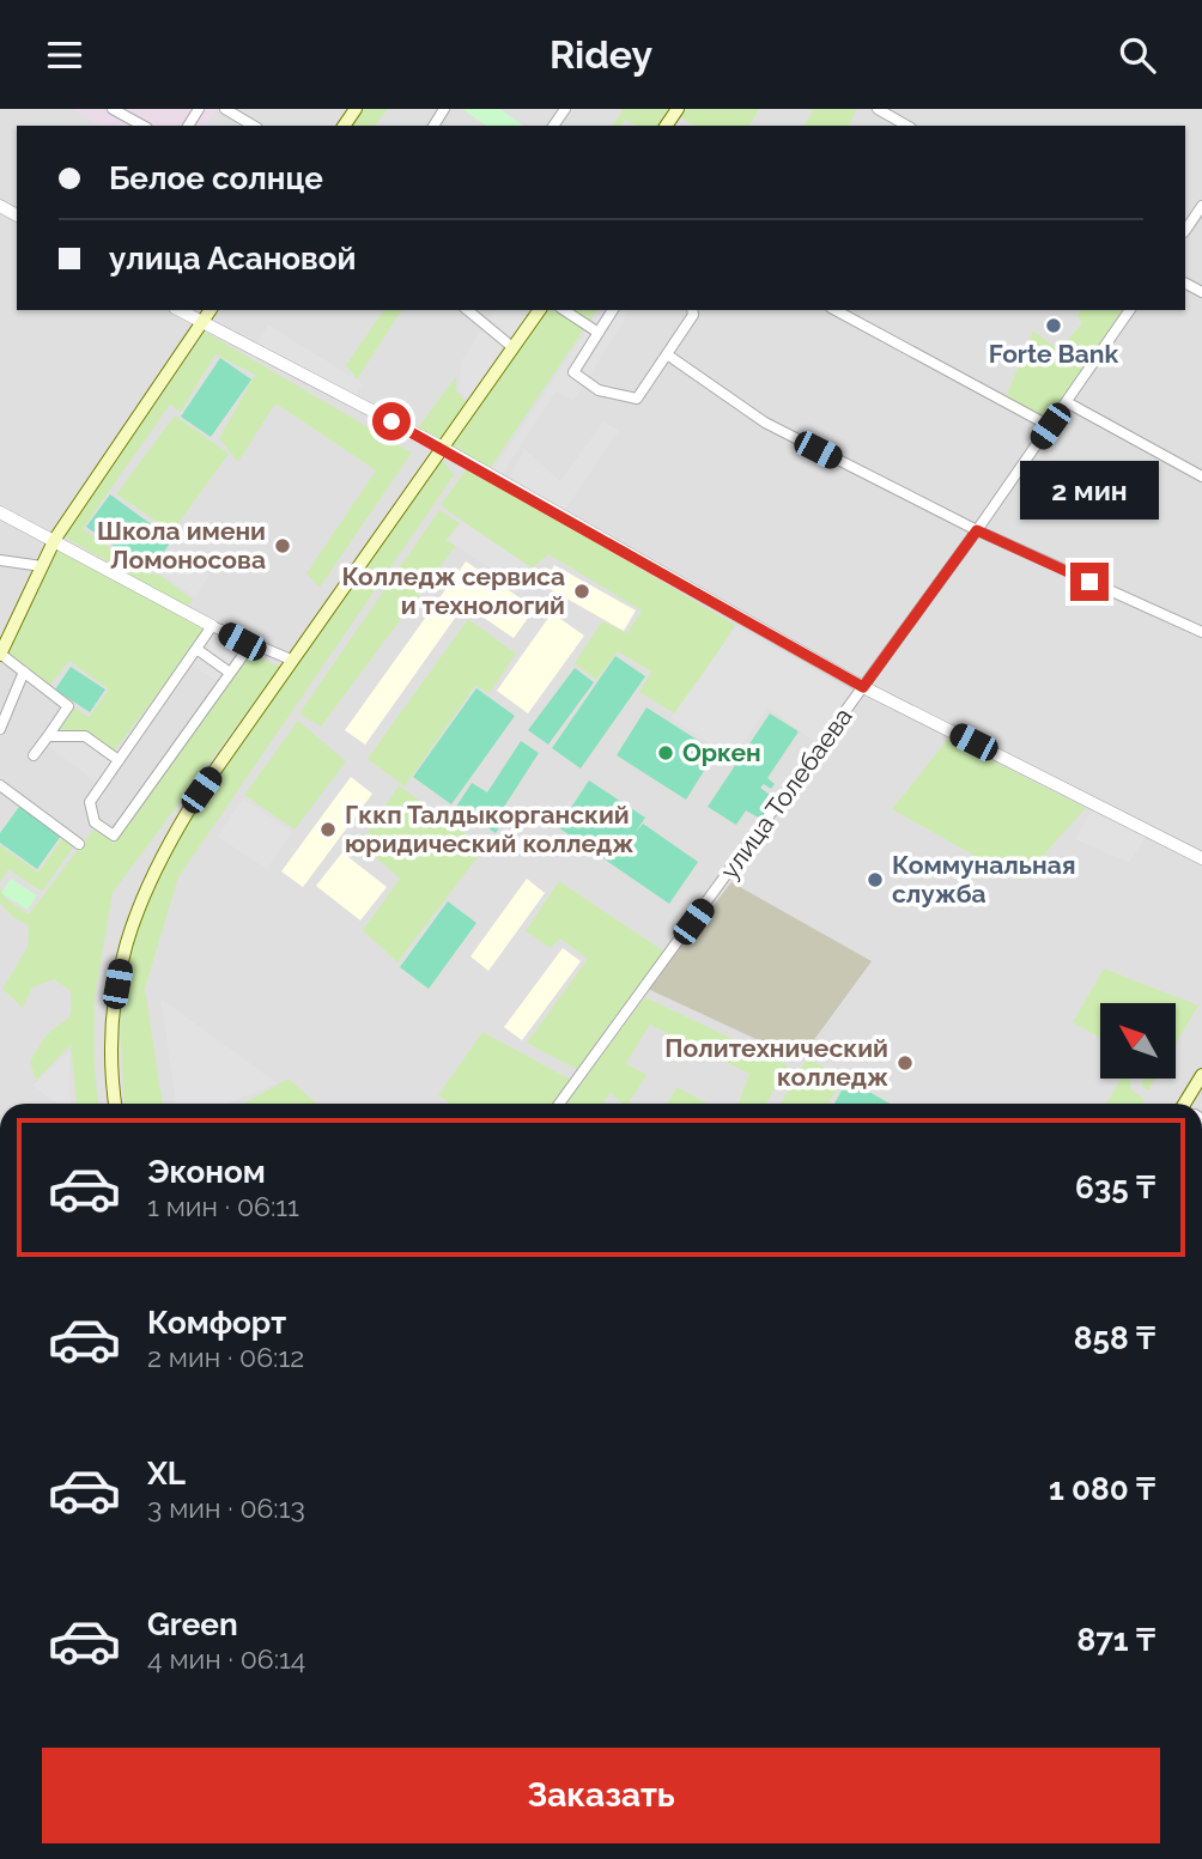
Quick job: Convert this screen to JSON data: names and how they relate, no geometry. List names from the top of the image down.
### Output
{
  "streets": {
    "street": ["улица Толебаева"]
  },
  "places": [
    "Forte Bank",
    "Школа имени Ломоносова",
    "Колледж сервиса и технологий",
    "Оркен",
    "Гккп Талдыкорганский юридический колледж",
    "Коммунальная служба",
    "Политехнический колледж"
  ],
  "north": "top left",
  "page": {
    "header": "Ridey",
    "banner": ["Белое солнце", "улица Асановой"],
    "bubble": "2 мин",
    "list": [
      {
        "name": "Эконом",
        "note": "1 мин · 06:11",
        "value": "635 ₸"
      },
      {
        "name": "Комфорт",
        "note": "2 мин · 06:12",
        "value": "858 ₸"
      },
      {
        "name": "XL",
        "note": "3 мин · 06:13",
        "value": "1 080 ₸"
      },
      {
        "name": "Green",
        "note": "4 мин · 06:14",
        "value": "871 ₸"
      }
    ],
    "buttons": "Заказать"
  }
}
